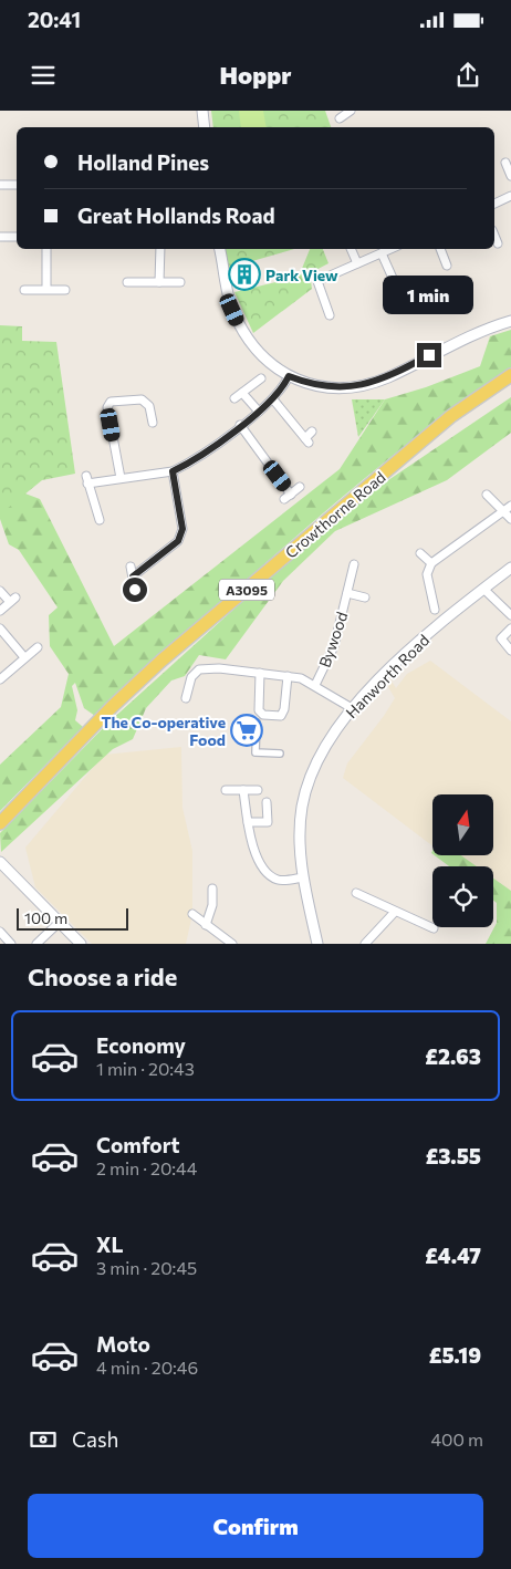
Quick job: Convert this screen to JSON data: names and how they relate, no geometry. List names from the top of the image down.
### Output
{
  "streets": {
    "main road": ["Crowthorne Road", "A3095"],
    "street": ["Bywood", "Hanworth Road"]
  },
  "crossings": [
    ["Bywood", "Hanworth Road"]
  ],
  "places": {
    "building": ["Park View"],
    "supermarket": ["The Co-operative Food"]
  },
  "scale_bar": "100 m",
  "north": "top",
  "page": {
    "status": "20:41",
    "header": "Hoppr",
    "banner": ["Holland Pines", "Great Hollands Road"],
    "bubble": "1 min",
    "scale": "100 m",
    "heading": "Choose a ride",
    "list": [
      {
        "name": "Economy",
        "note": "1 min · 20:43",
        "value": "£2.63"
      },
      {
        "name": "Comfort",
        "note": "2 min · 20:44",
        "value": "£3.55"
      },
      {
        "name": "XL",
        "note": "3 min · 20:45",
        "value": "£4.47"
      },
      {
        "name": "Moto",
        "note": "4 min · 20:46",
        "value": "£5.19"
      }
    ],
    "pay": ["Cash", "400 m"],
    "buttons": "Confirm"
  }
}
